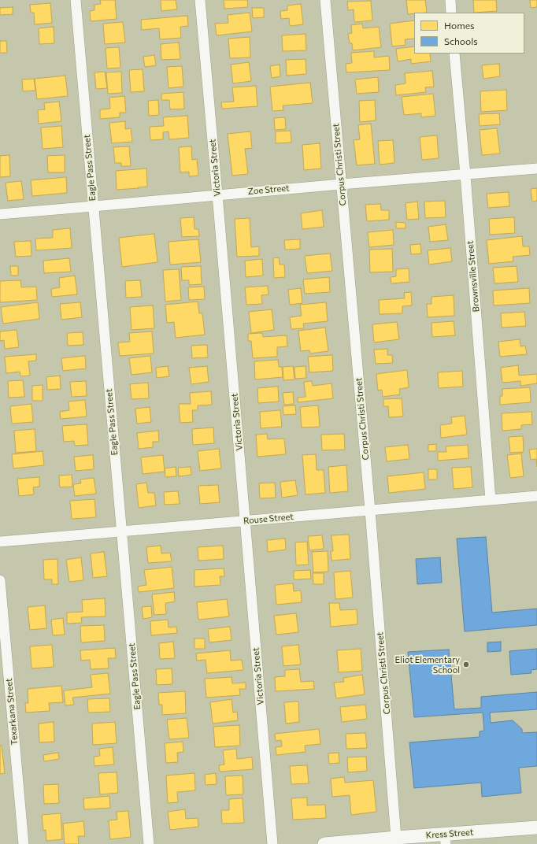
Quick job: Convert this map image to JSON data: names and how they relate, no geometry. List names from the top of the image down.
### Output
{
  "streets": {
    "street": [
      "Corpus Christi Street",
      "Eagle Pass Street",
      "Victoria Street",
      "Zoe Street",
      "Brownsville Street",
      "Rouse Street",
      "Texarkana Street",
      "Kress Street"
    ]
  },
  "crossings": [
    ["Corpus Christi Street", "Zoe Street"],
    ["Corpus Christi Street", "Rouse Street"],
    ["Corpus Christi Street", "Kress Street"],
    ["Eagle Pass Street", "Zoe Street"],
    ["Eagle Pass Street", "Rouse Street"],
    ["Victoria Street", "Zoe Street"],
    ["Victoria Street", "Rouse Street"],
    ["Zoe Street", "Brownsville Street"],
    ["Brownsville Street", "Rouse Street"]
  ],
  "places": ["Eliot Elementary School"],
  "legend": ["Homes", "Schools"]
}
